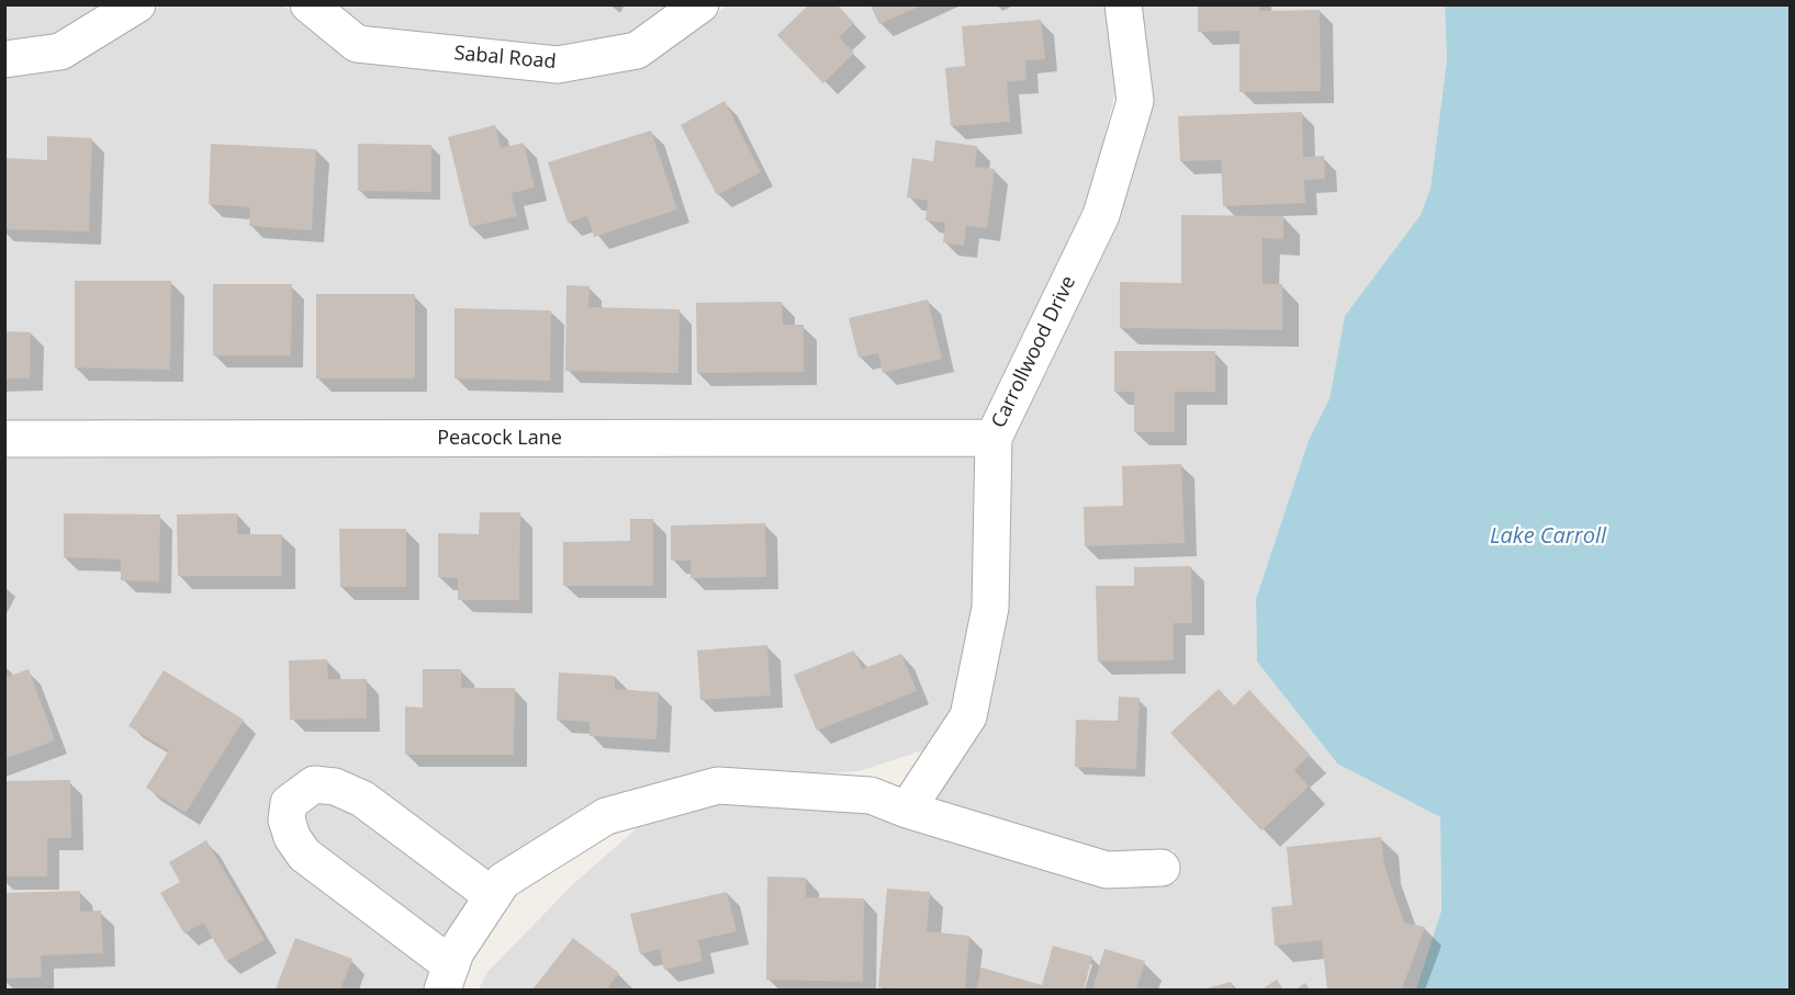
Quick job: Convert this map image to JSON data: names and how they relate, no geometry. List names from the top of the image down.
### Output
{
  "streets": {
    "street": ["Sabal Road", "Carrollwood Drive", "Peacock Lane"]
  },
  "crossings": [
    ["Carrollwood Drive", "Peacock Lane"]
  ],
  "water": ["Lake Carroll"]
}
